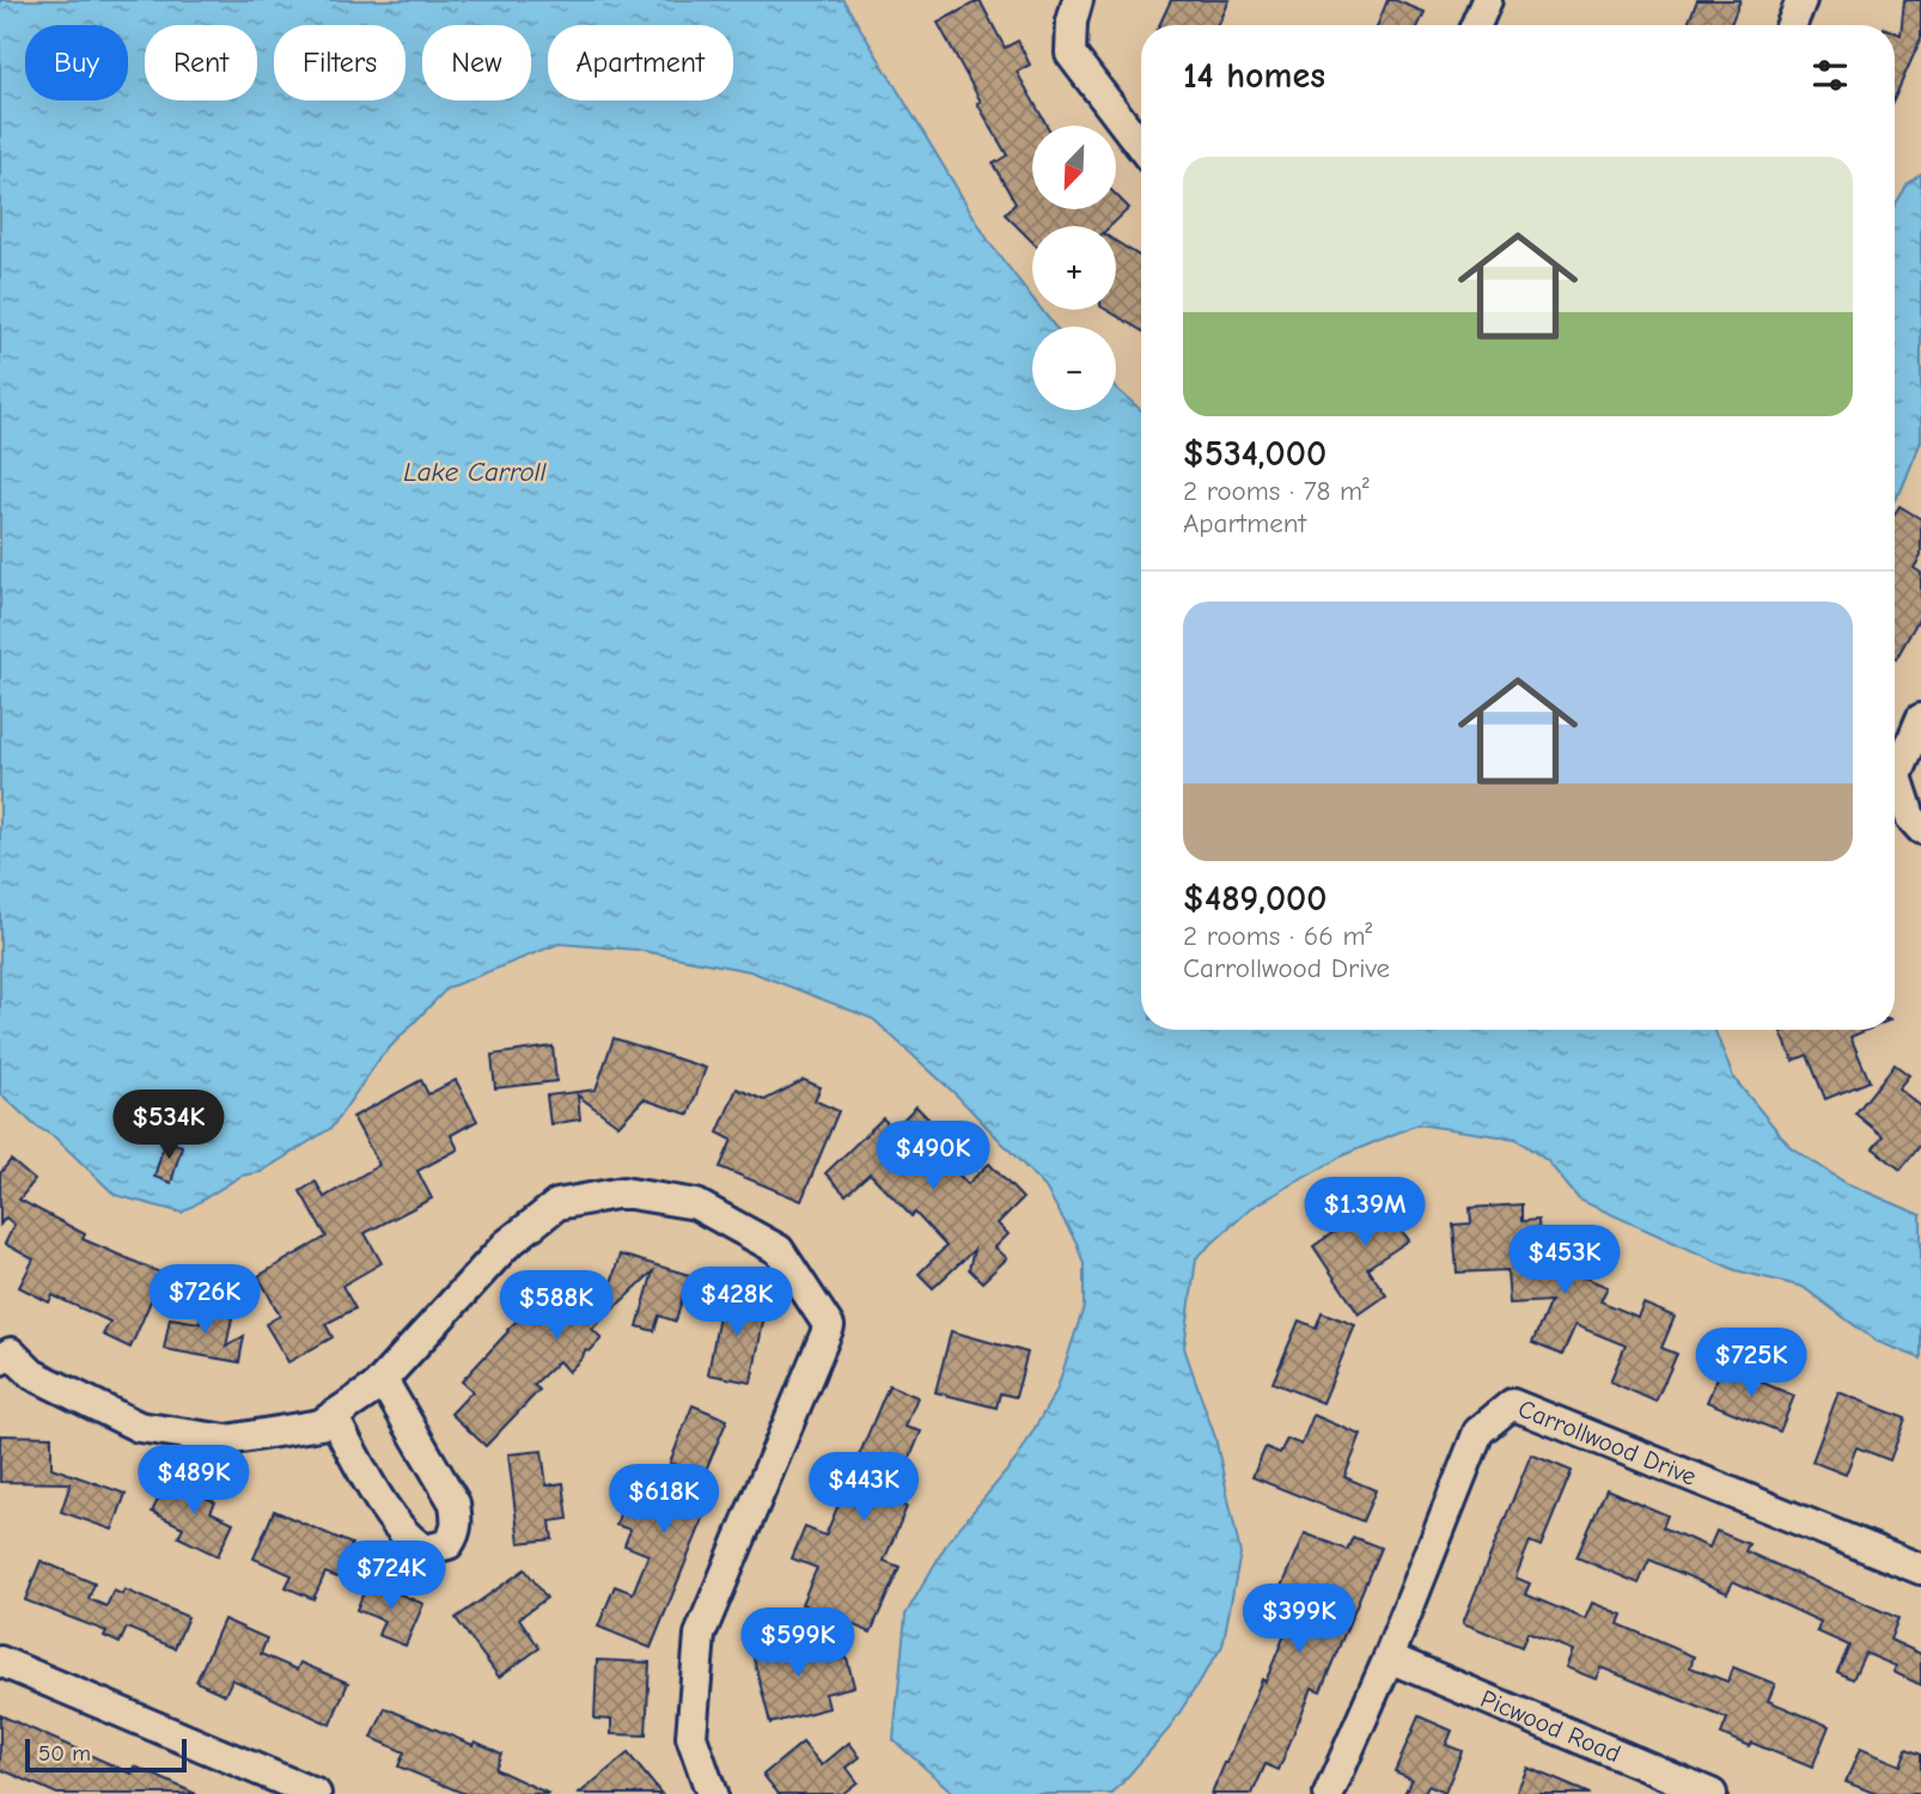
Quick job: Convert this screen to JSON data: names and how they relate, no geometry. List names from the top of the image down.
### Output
{
  "streets": {
    "street": ["Carrollwood Drive", "Picwood Road"]
  },
  "crossings": [
    ["Carrollwood Drive", "Picwood Road"]
  ],
  "water": ["Lake Carroll"],
  "scale_bar": "50 m",
  "north": "bottom left",
  "page": {
    "chip": [
      "Buy",
      "Rent",
      "Filters",
      "New",
      "Apartment"
    ],
    "heading": "14 homes",
    "map_buttons": ["+", "−"],
    "list": [
      {
        "name": "$534,000",
        "note": "2 rooms · 78 m² · Apartment"
      },
      {
        "name": "$489,000",
        "note": "2 rooms · 66 m² · Carrollwood Drive"
      }
    ],
    "price": [
      "$534K",
      "$490K",
      "$1.39M",
      "$453K",
      "$726K",
      "$428K",
      "$588K",
      "$725K",
      "$489K",
      "$443K",
      "$618K",
      "$724K",
      "$399K",
      "$599K"
    ],
    "scale": "50 m"
  }
}
